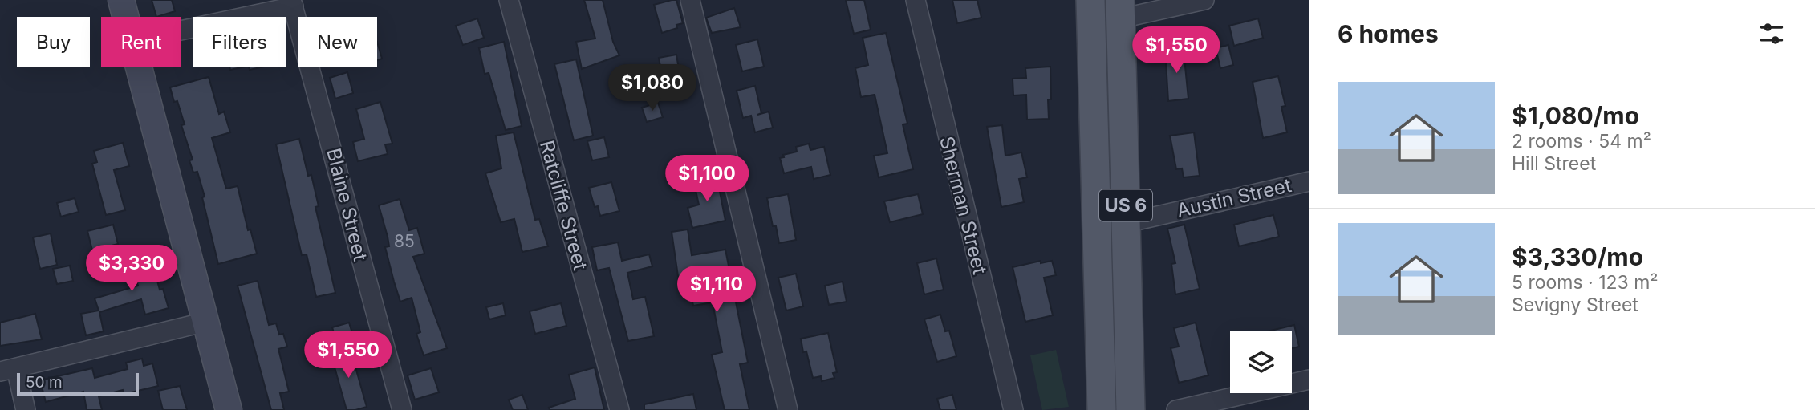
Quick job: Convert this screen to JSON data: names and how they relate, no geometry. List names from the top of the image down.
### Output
{
  "streets": {
    "main road": ["US 6"],
    "street": [
      "Austin Street",
      "Blaine Street",
      "Ratcliffe Street",
      "Sherman Street"
    ]
  },
  "crossings": [
    ["Austin Street", "US 6"]
  ],
  "house_numbers": ["85"],
  "scale_bar": "50 m",
  "page": {
    "heading": "6 homes",
    "chip": [
      "Buy",
      "Rent",
      "Filters",
      "New"
    ],
    "price": [
      "$1,550",
      "$1,080",
      "$1,100",
      "$3,330",
      "$1,110",
      "$1,550"
    ],
    "list": [
      {
        "name": "$1,080/mo",
        "note": "2 rooms · 54 m² · Hill Street"
      },
      {
        "name": "$3,330/mo",
        "note": "5 rooms · 123 m² · Sevigny Street"
      }
    ],
    "scale": "50 m"
  }
}
